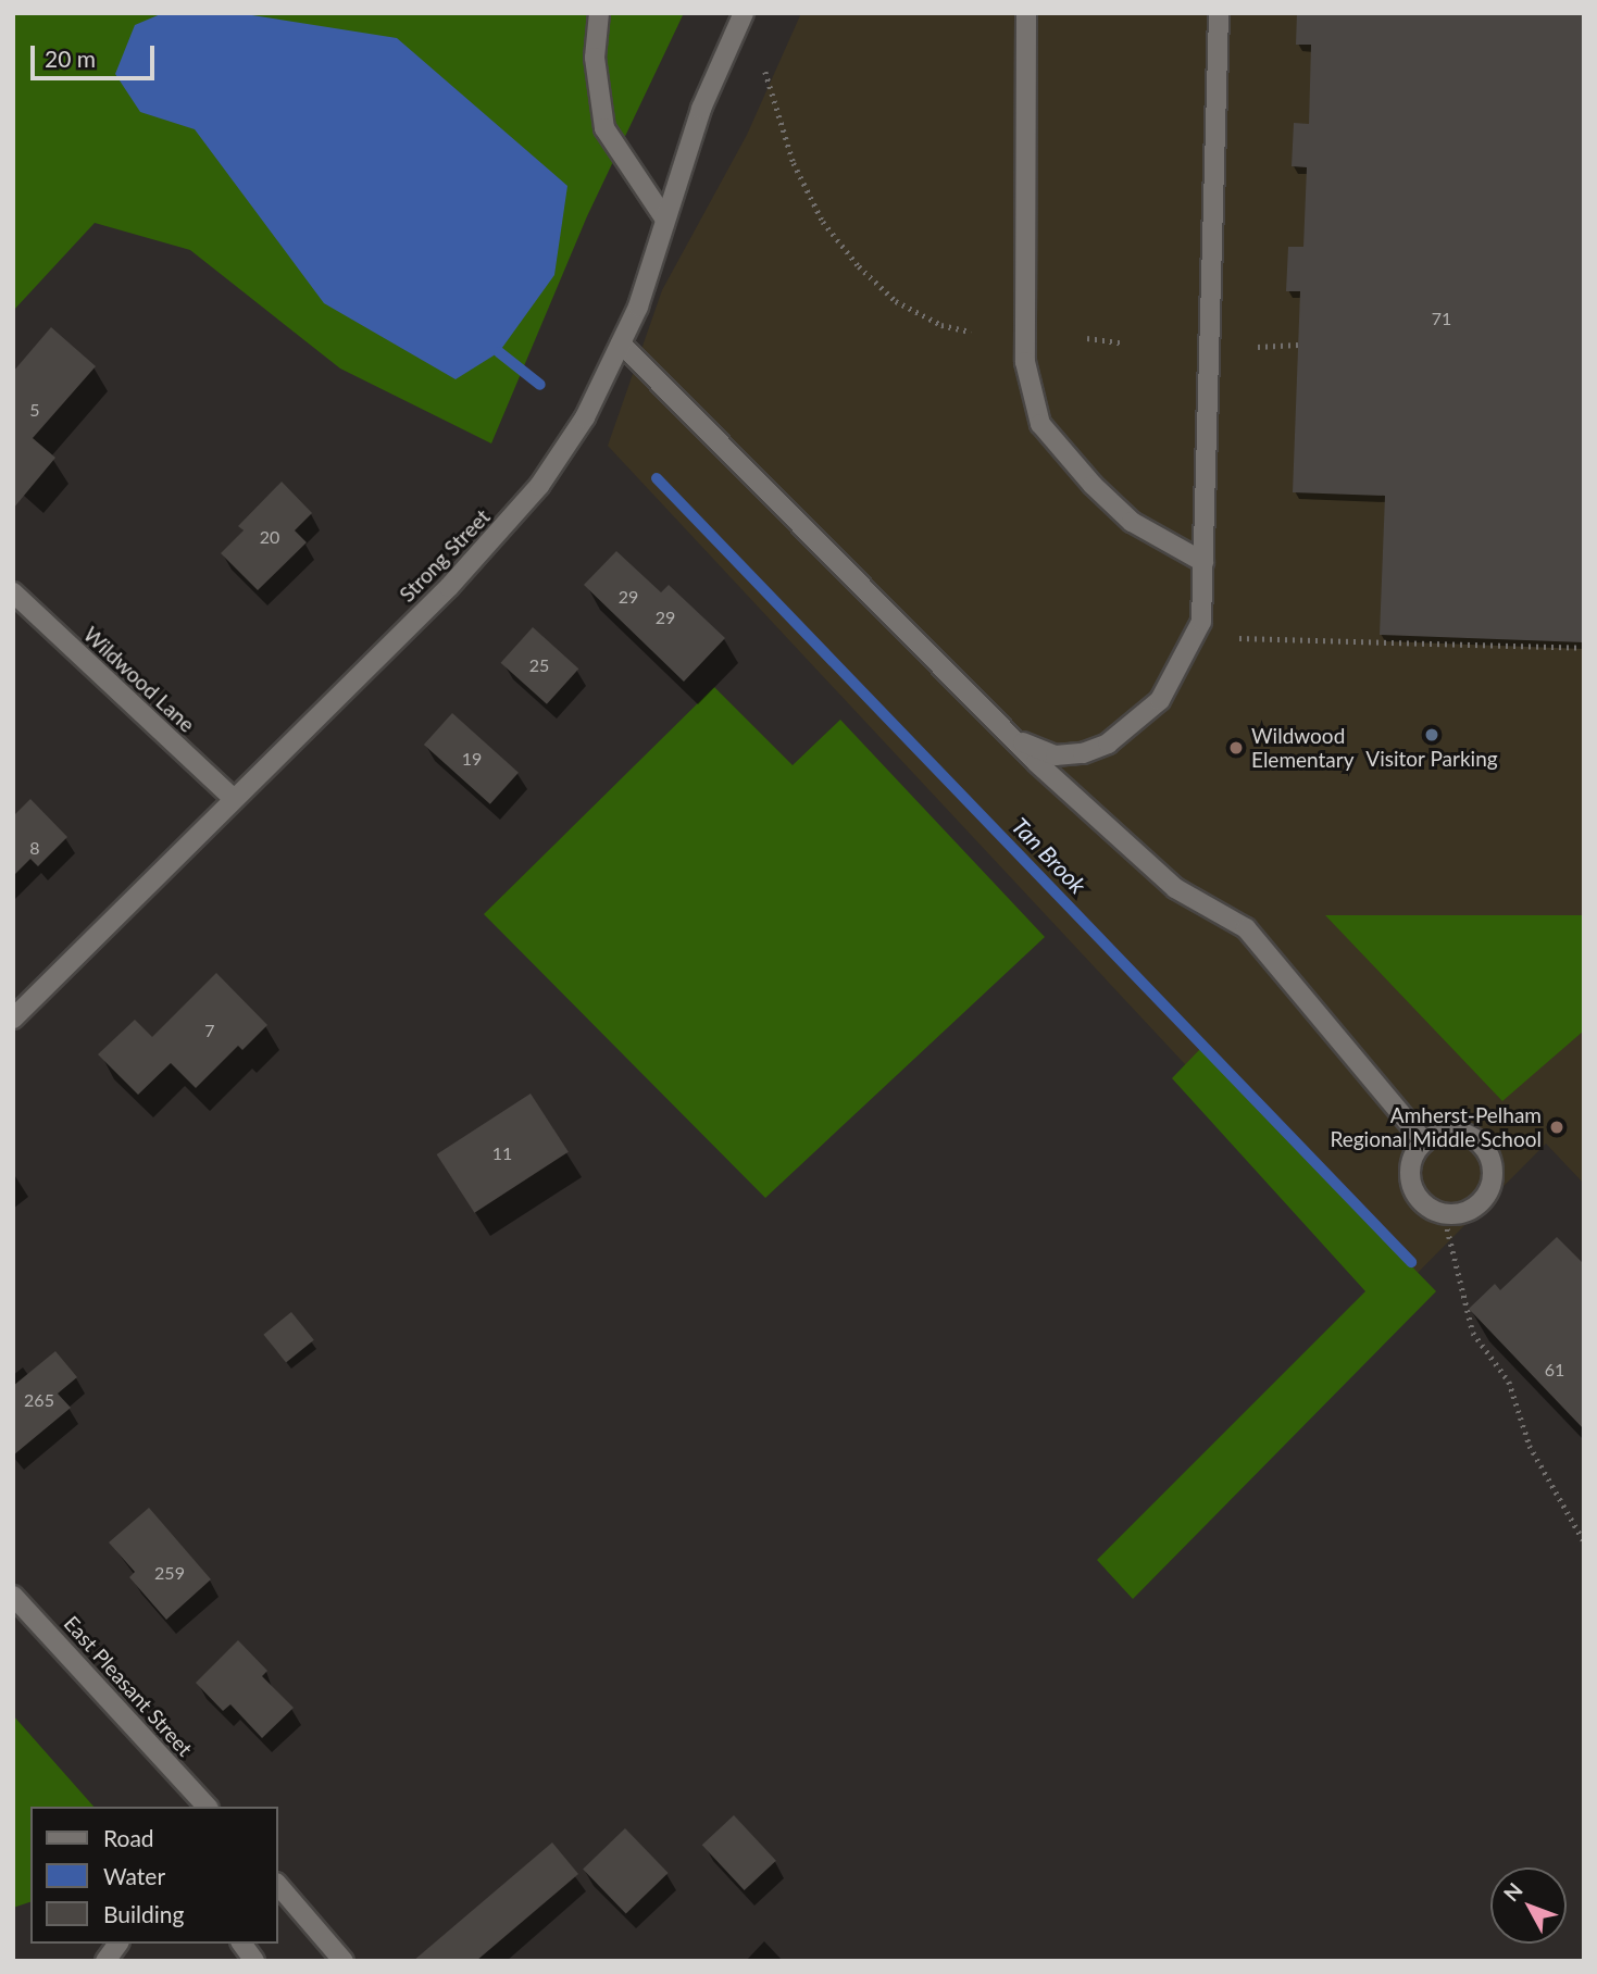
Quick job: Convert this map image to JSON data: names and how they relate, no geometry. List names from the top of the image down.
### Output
{
  "streets": {
    "main road": ["Strong Street", "Wildwood Lane", "East Pleasant Street"]
  },
  "crossings": [
    ["Strong Street", "Wildwood Lane"]
  ],
  "water": ["Tan Brook"],
  "places": ["Visitor Parking", "Wildwood Elementary", "Amherst-Pelham Regional Middle School"],
  "house_numbers": [
    "71",
    "5",
    "20",
    "29",
    "29",
    "25",
    "19",
    "8",
    "7",
    "11",
    "61",
    "265",
    "259"
  ],
  "legend": ["Road", "Water", "Building"],
  "scale_bar": "20 m",
  "north": "top left"
}
